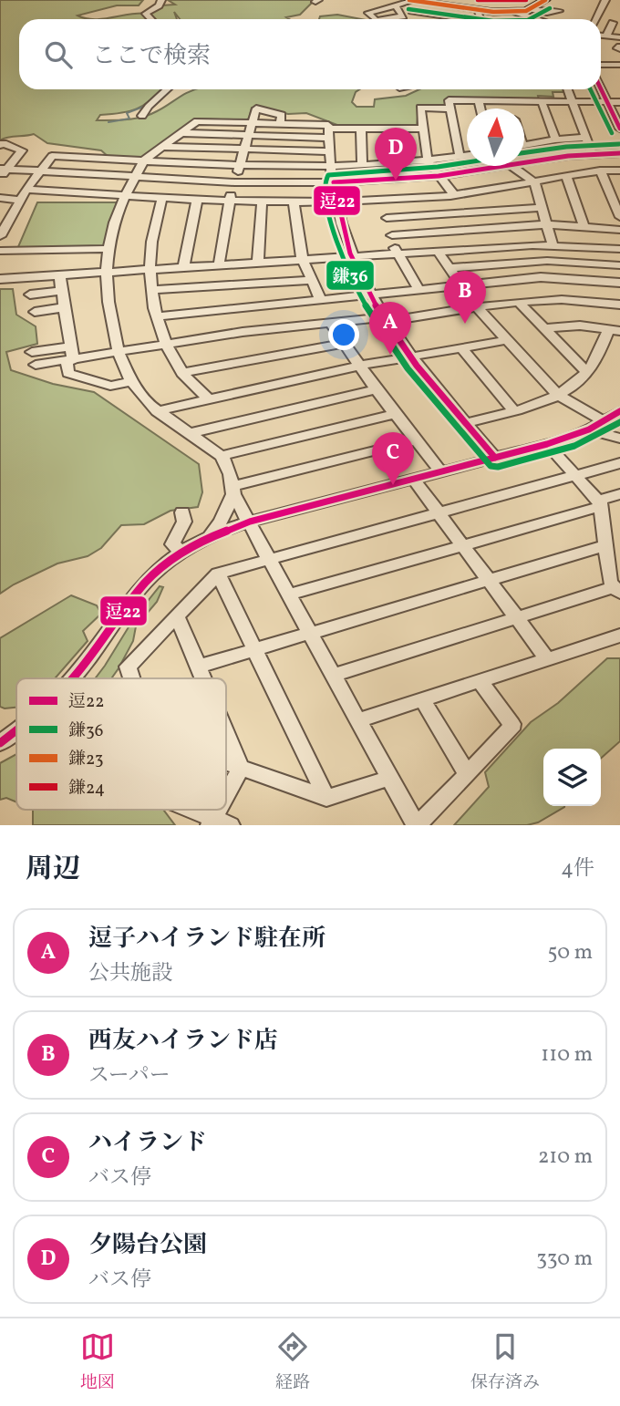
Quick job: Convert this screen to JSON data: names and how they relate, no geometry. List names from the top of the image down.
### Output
{
  "lines": [
    "transit line 鎌23",
    "transit line 鎌24",
    "transit line 鎌36",
    "transit line 逗22"
  ],
  "legend": [
    "逗22",
    "鎌36",
    "鎌23",
    "鎌24"
  ],
  "north": "top",
  "page": {
    "search": "ここで検索",
    "pins": [
      "D",
      "B",
      "A",
      "C"
    ],
    "heading": ["周辺", "4件"],
    "list": [
      {
        "mark": "A",
        "name": "逗子ハイランド駐在所",
        "note": "公共施設",
        "value": "50 m"
      },
      {
        "mark": "B",
        "name": "西友ハイランド店",
        "note": "スーパー",
        "value": "110 m"
      },
      {
        "mark": "C",
        "name": "ハイランド",
        "note": "バス停",
        "value": "210 m"
      },
      {
        "mark": "D",
        "name": "夕陽台公園",
        "note": "バス停",
        "value": "330 m"
      }
    ],
    "nav": ["地図", "経路", "保存済み"]
  }
}
